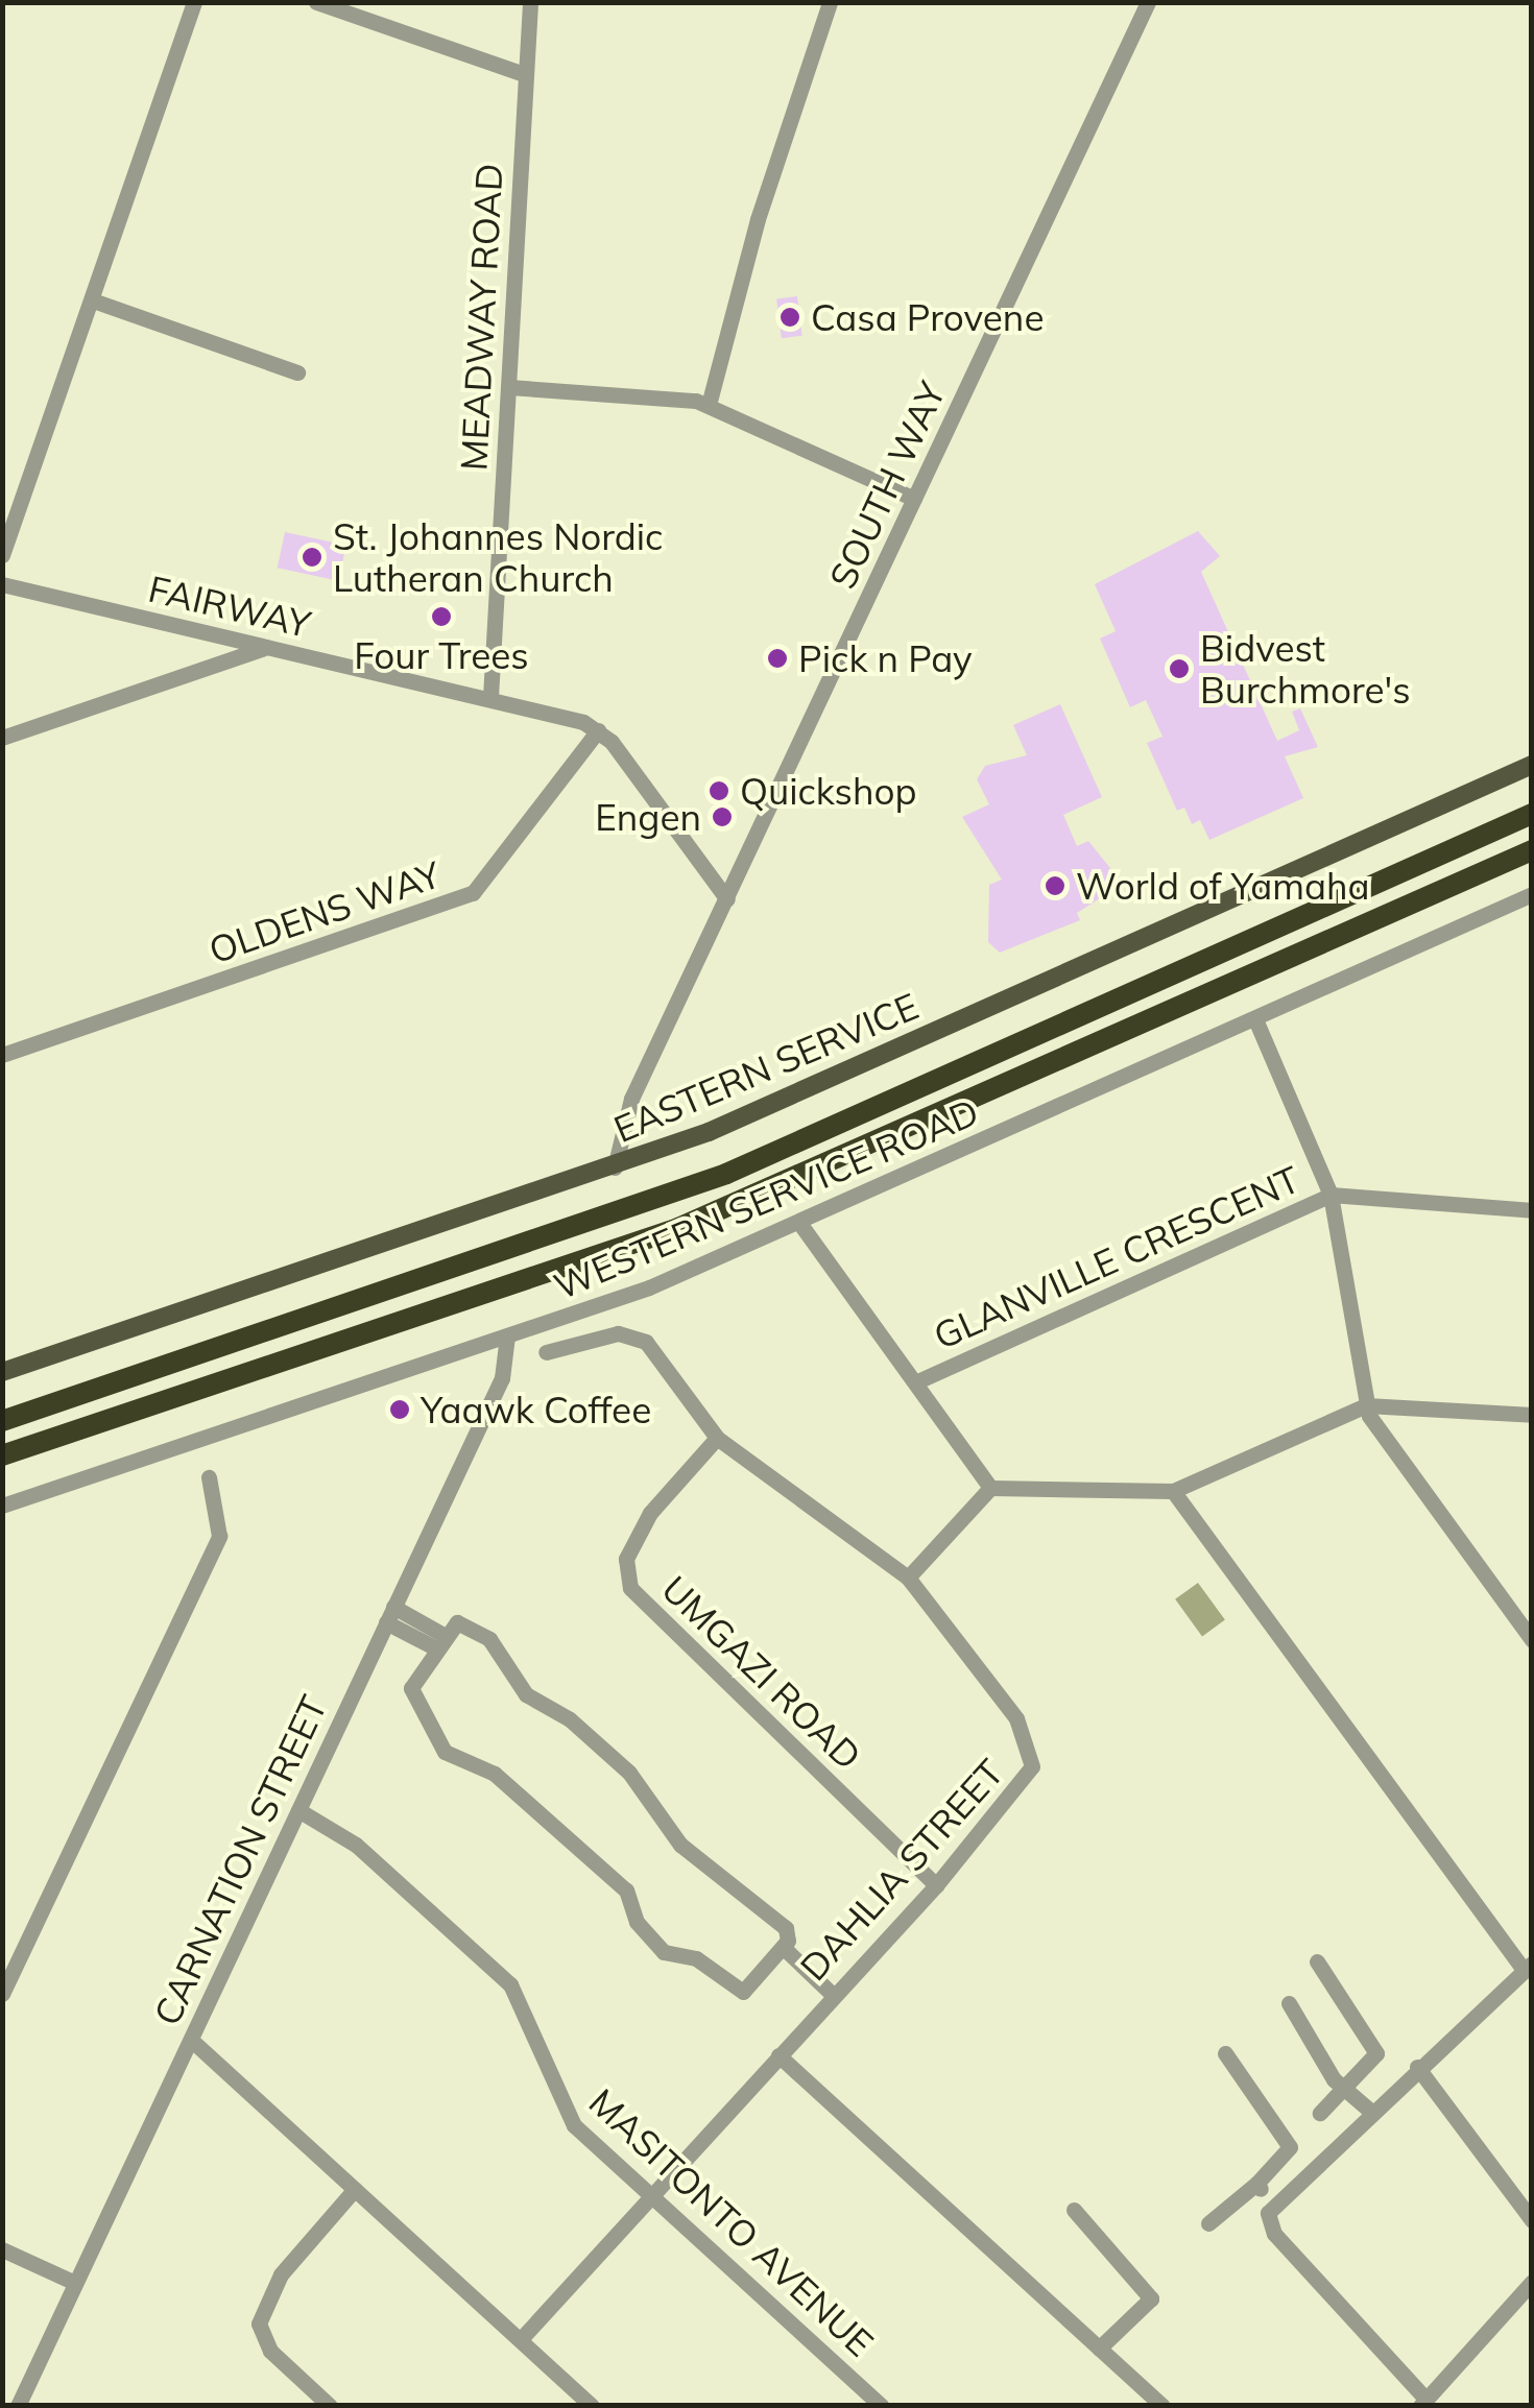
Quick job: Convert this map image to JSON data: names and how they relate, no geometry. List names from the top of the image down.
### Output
{
  "streets": {
    "main road": ["EASTERN SERVICE"],
    "street": [
      "MEADWAY ROAD",
      "SOUTH WAY",
      "FAIRWAY",
      "OLDENS WAY",
      "WESTERN SERVICE ROAD",
      "GLANVILLE CRESCENT",
      "UMGAZI ROAD",
      "CARNATION STREET",
      "DAHLIA STREET",
      "MASITONTO AVENUE"
    ]
  },
  "crossings": [
    ["MEADWAY ROAD", "FAIRWAY"],
    ["SOUTH WAY", "EASTERN SERVICE"],
    ["FAIRWAY", "OLDENS WAY"],
    ["WESTERN SERVICE ROAD", "CARNATION STREET"],
    ["UMGAZI ROAD", "DAHLIA STREET"],
    ["CARNATION STREET", "MASITONTO AVENUE"],
    ["DAHLIA STREET", "MASITONTO AVENUE"]
  ],
  "places": [
    "Casa Provene",
    "St. Johannes Nordic Lutheran Church",
    "Four Trees",
    "Pick n Pay",
    "Bidvest Burchmore's",
    "Quickshop",
    "Engen",
    "World of Yamaha",
    "Yaawk Coffee"
  ]
}
